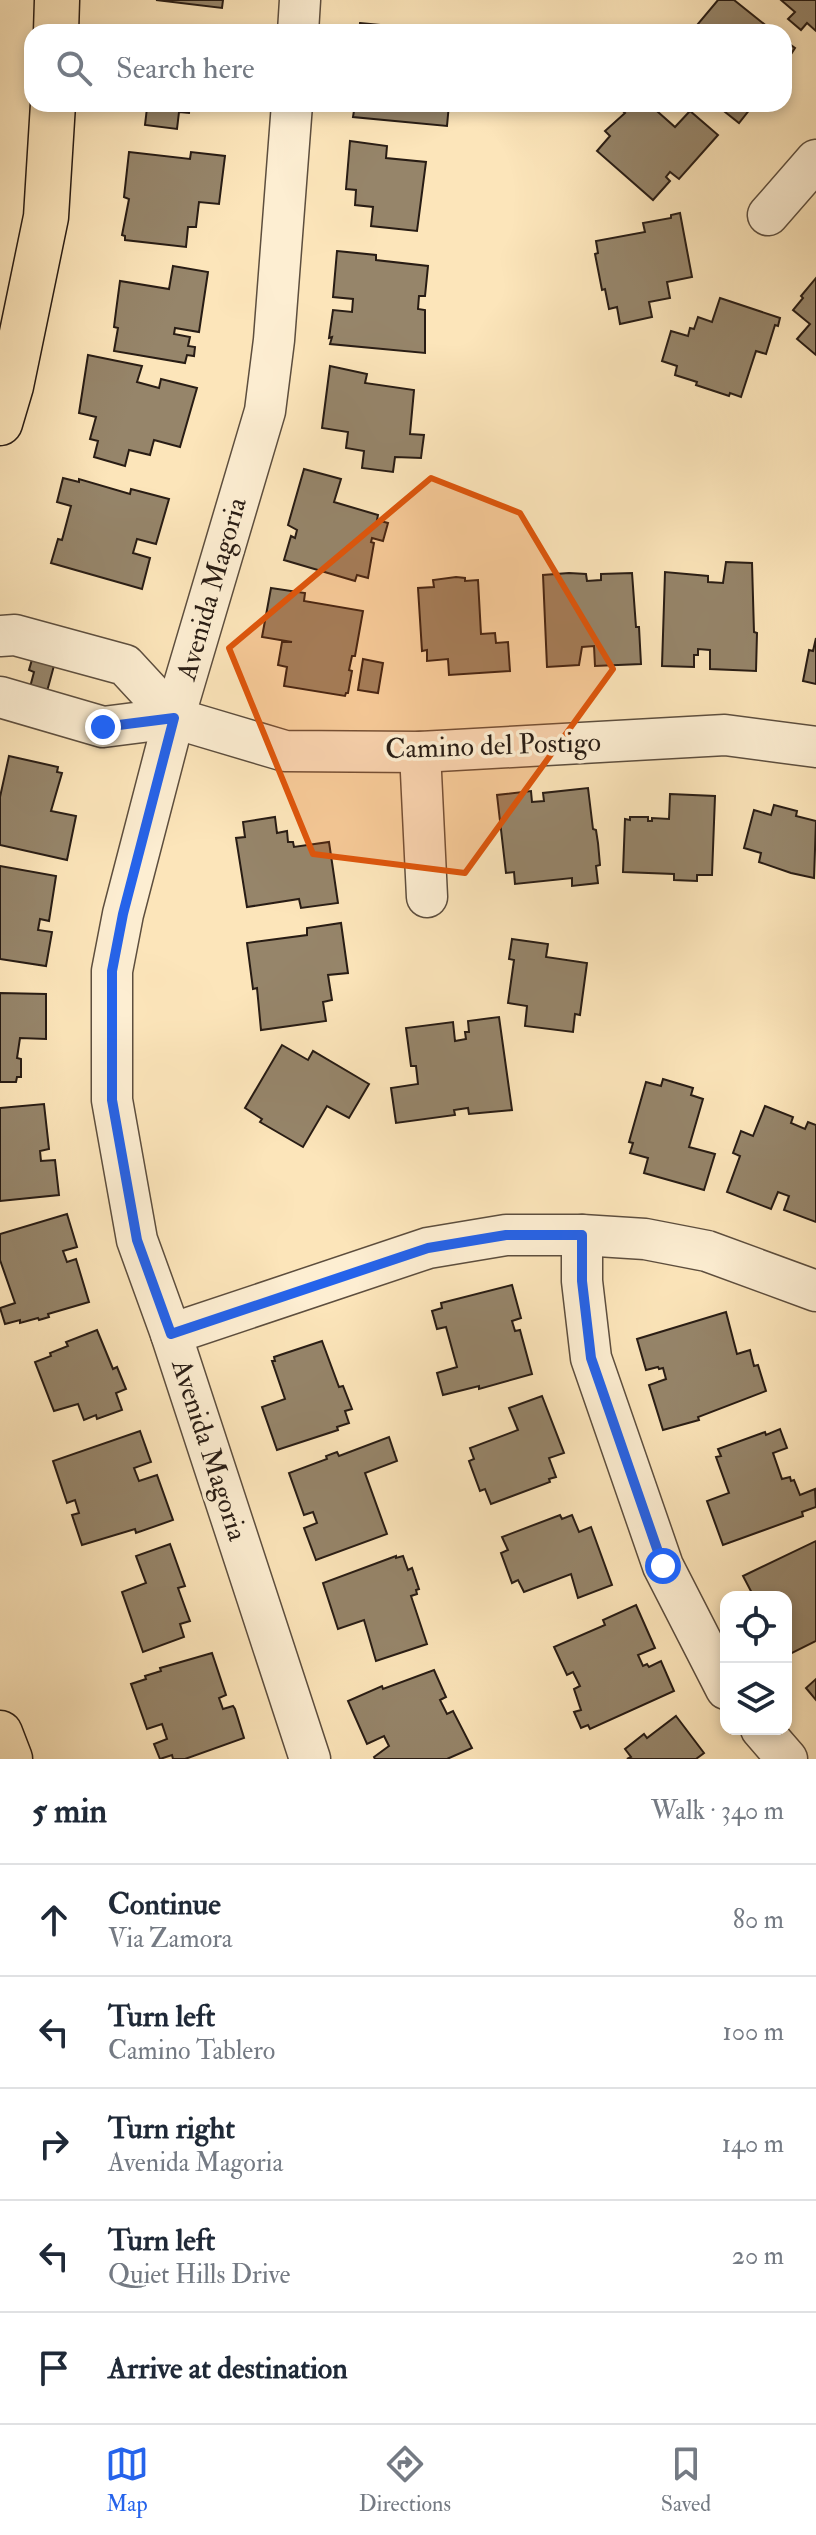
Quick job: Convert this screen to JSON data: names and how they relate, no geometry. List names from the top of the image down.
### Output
{
  "streets": {
    "street": ["Avenida Magoria", "Camino del Postigo"]
  },
  "crossings": [
    ["Avenida Magoria", "Camino del Postigo"]
  ],
  "page": {
    "search": "Search here",
    "heading": ["5 min", "Walk · 340 m"],
    "list": [
      ["Continue", "Via Zamora", "80 m"],
      ["Turn left", "Camino Tablero", "100 m"],
      ["Turn right", "Avenida Magoria", "140 m"],
      ["Turn left", "Quiet Hills Drive", "20 m"],
      "Arrive at destination"
    ],
    "nav": ["Map", "Directions", "Saved"]
  }
}
